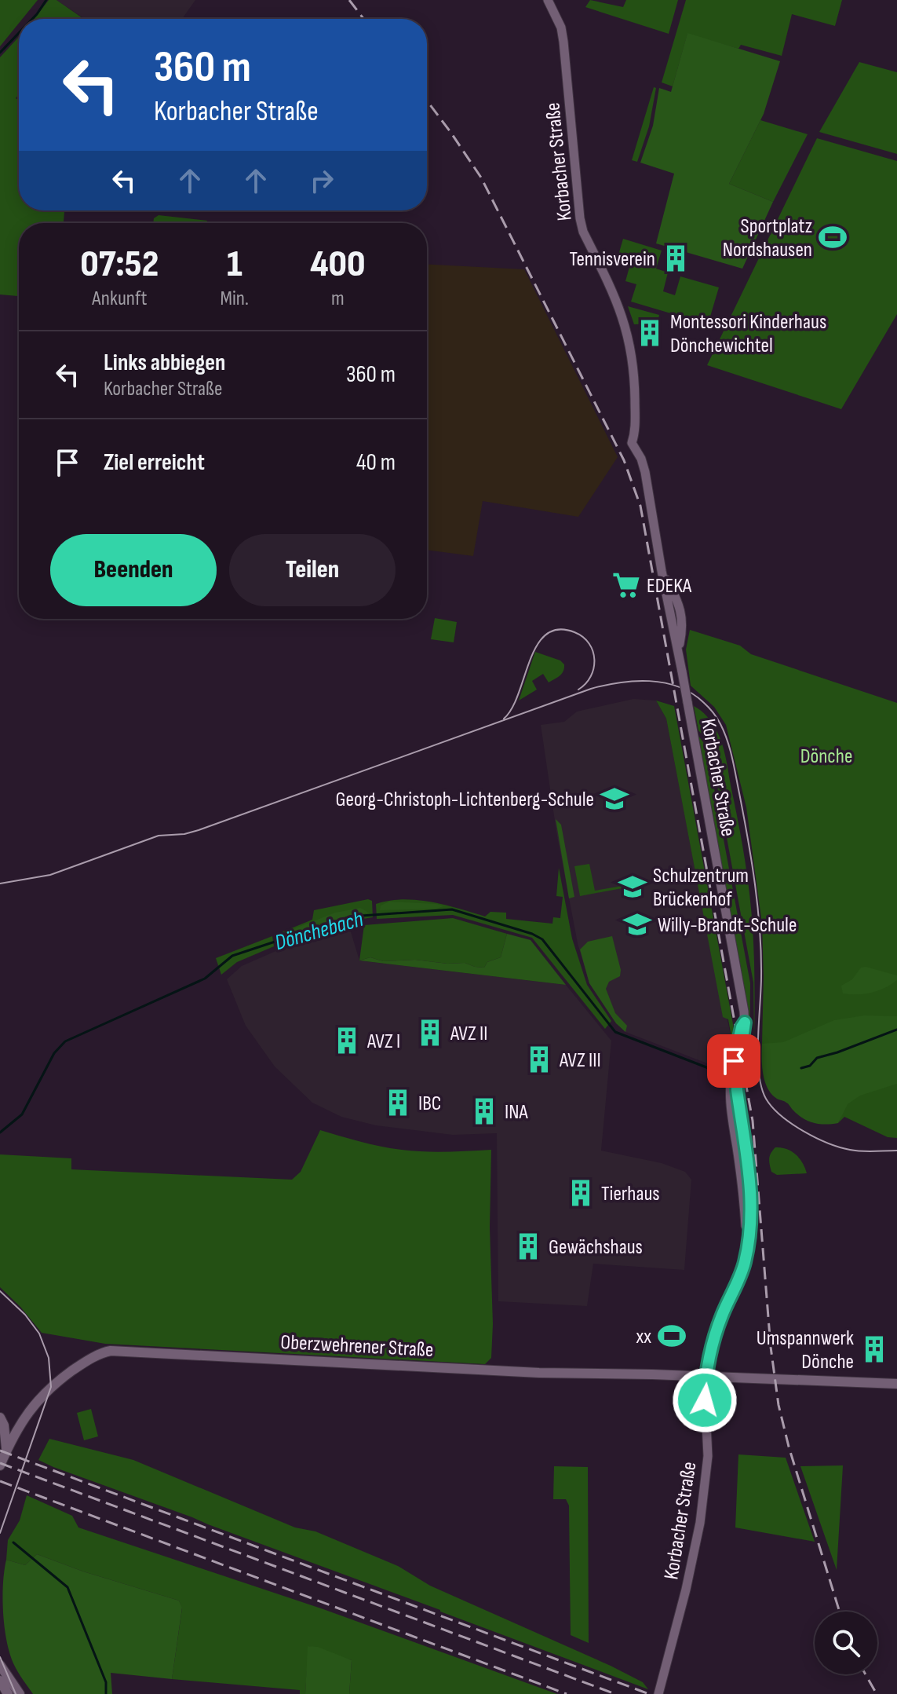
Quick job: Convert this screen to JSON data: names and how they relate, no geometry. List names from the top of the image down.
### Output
{
  "streets": {
    "main road": ["Oberzwehrener Straße"],
    "street": ["Korbacher Straße"]
  },
  "crossings": [
    ["Korbacher Straße", "Oberzwehrener Straße"]
  ],
  "water": ["Dönchebach"],
  "parks": ["Dönche"],
  "places": {
    "sports": ["Sportplatz Nordshausen", "xx"],
    "building": [
      "Tennisverein",
      "Montessori Kinderhaus Dönchewichtel",
      "AVZ II",
      "AVZ I",
      "AVZ III",
      "IBC",
      "INA",
      "Tierhaus",
      "Gewächshaus",
      "Umspannwerk Dönche"
    ],
    "supermarket": ["EDEKA"],
    "school or university": ["Georg-Christoph-Lichtenberg-Schule", "Schulzentrum Brückenhof", "Willy-Brandt-Schule"]
  },
  "page": {
    "turn": ["360 m", "Korbacher Straße"],
    "eta": [
      "07:52",
      "Ankunft",
      "1",
      "Min.",
      "400",
      "m"
    ],
    "list": [
      {
        "name": "Links abbiegen",
        "note": "Korbacher Straße",
        "value": "360 m"
      },
      {
        "name": "Ziel erreicht",
        "value": "40 m"
      }
    ],
    "buttons": ["Beenden", "Teilen"]
  }
}
